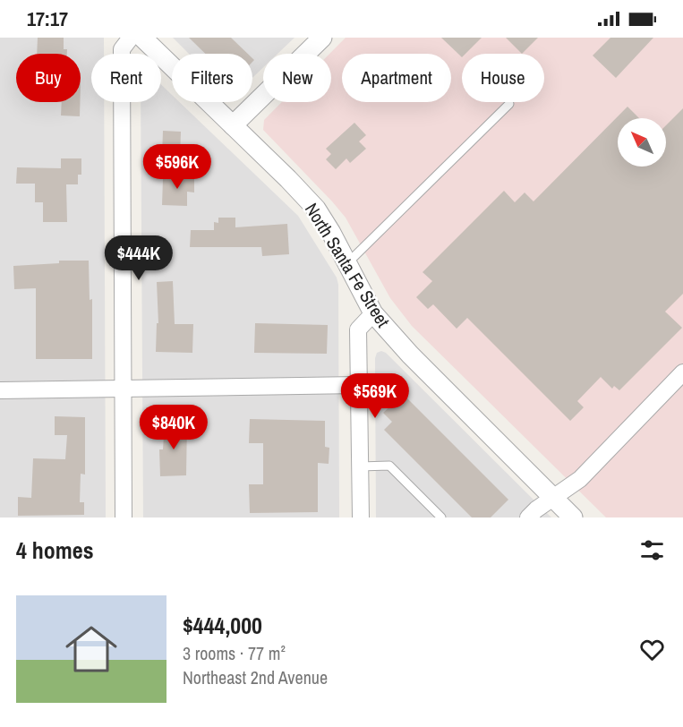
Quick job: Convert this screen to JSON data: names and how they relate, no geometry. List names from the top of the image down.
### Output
{
  "streets": {
    "street": ["North Santa Fe Street"]
  },
  "north": "top left",
  "page": {
    "status": "17:17",
    "chip": [
      "Buy",
      "Rent",
      "Filters",
      "New",
      "Apartment",
      "House"
    ],
    "price": [
      "$596K",
      "$444K",
      "$569K",
      "$840K"
    ],
    "heading": "4 homes",
    "list": [
      {
        "name": "$444,000",
        "note": "3 rooms · 77 m² · Northeast 2nd Avenue"
      }
    ]
  }
}
